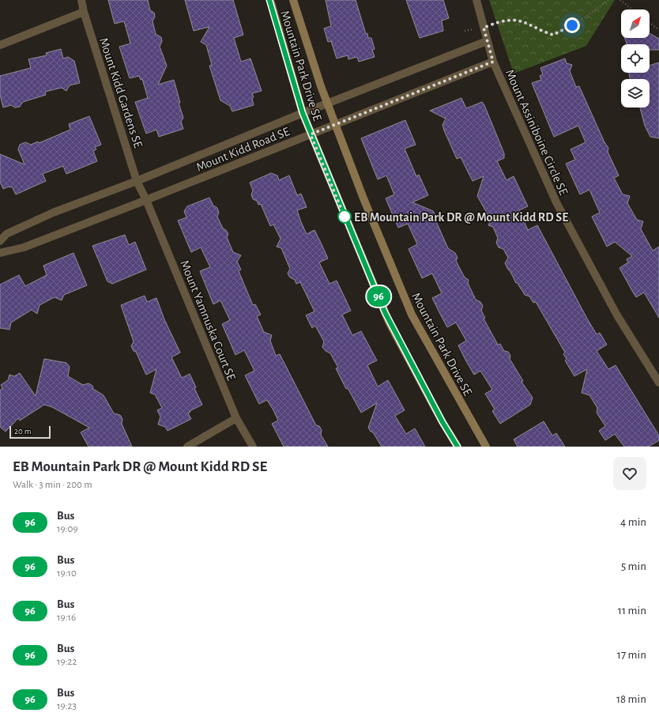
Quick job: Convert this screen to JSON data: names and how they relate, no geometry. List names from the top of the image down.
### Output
{
  "streets": {
    "street": [
      "Mountain Park Drive SE",
      "Mount Kidd Gardens SE",
      "Mount Assiniboine Circle SE",
      "Mount Kidd Road SE",
      "Mount Yamnuska Court SE"
    ]
  },
  "crossings": [
    ["Mountain Park Drive SE", "Mount Kidd Road SE"],
    ["Mount Kidd Gardens SE", "Mount Kidd Road SE"],
    ["Mount Kidd Gardens SE", "Mount Yamnuska Court SE"],
    ["Mount Assiniboine Circle SE", "Mount Kidd Road SE"],
    ["Mount Kidd Road SE", "Mount Yamnuska Court SE"]
  ],
  "places": ["EB Mountain Park DR @ Mount Kidd RD SE"],
  "lines": ["bus line 96"],
  "scale_bar": "20 m",
  "north": "top right",
  "page": {
    "on_map": "96",
    "scale": "20 m",
    "heading": ["EB Mountain Park DR @ Mount Kidd RD SE", "Walk · 3 min · 200 m"],
    "list": [
      {
        "mark": "96",
        "name": "Bus",
        "note": "19:09",
        "value": "4 min"
      },
      {
        "mark": "96",
        "name": "Bus",
        "note": "19:10",
        "value": "5 min"
      },
      {
        "mark": "96",
        "name": "Bus",
        "note": "19:16",
        "value": "11 min"
      },
      {
        "mark": "96",
        "name": "Bus",
        "note": "19:22",
        "value": "17 min"
      },
      {
        "mark": "96",
        "name": "Bus",
        "note": "19:23",
        "value": "18 min"
      }
    ]
  }
}
